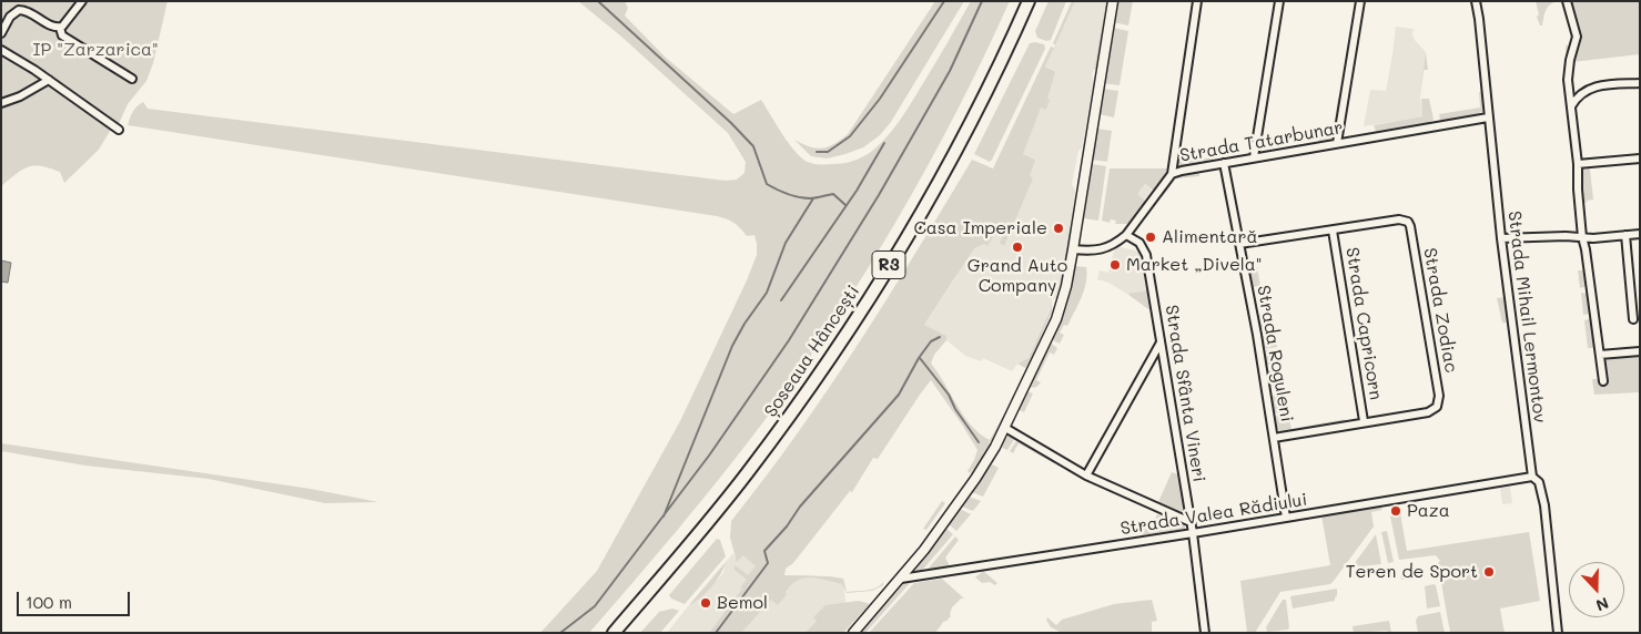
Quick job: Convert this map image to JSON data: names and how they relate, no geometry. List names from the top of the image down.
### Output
{
  "streets": {
    "highway": ["R3", "Șoseaua Hâncești"],
    "street": [
      "Strada Tatarbunar",
      "Strada Zodiac",
      "Strada Mihail Lermontov",
      "Strada Capricorn",
      "Strada Roguleni",
      "Strada Sfânta Vineri",
      "Strada Valea Rădiului"
    ]
  },
  "crossings": [
    ["Strada Tatarbunar", "Strada Mihail Lermontov"],
    ["Strada Tatarbunar", "Strada Roguleni"],
    ["Strada Tatarbunar", "Strada Sfânta Vineri"],
    ["Strada Zodiac", "Strada Capricorn"],
    ["Strada Zodiac", "Strada Roguleni"],
    ["Strada Mihail Lermontov", "Strada Valea Rădiului"],
    ["Strada Roguleni", "Strada Valea Rădiului"],
    ["Strada Sfânta Vineri", "Strada Valea Rădiului"]
  ],
  "parks": ["IP \"Zarzarica\""],
  "places": [
    "Casa Imperiale",
    "Alimentară",
    "Grand Auto Company",
    "Market „Divela\"",
    "Paza",
    "Teren de Sport",
    "Bemol"
  ],
  "scale_bar": "100 m",
  "north": "bottom"
}
